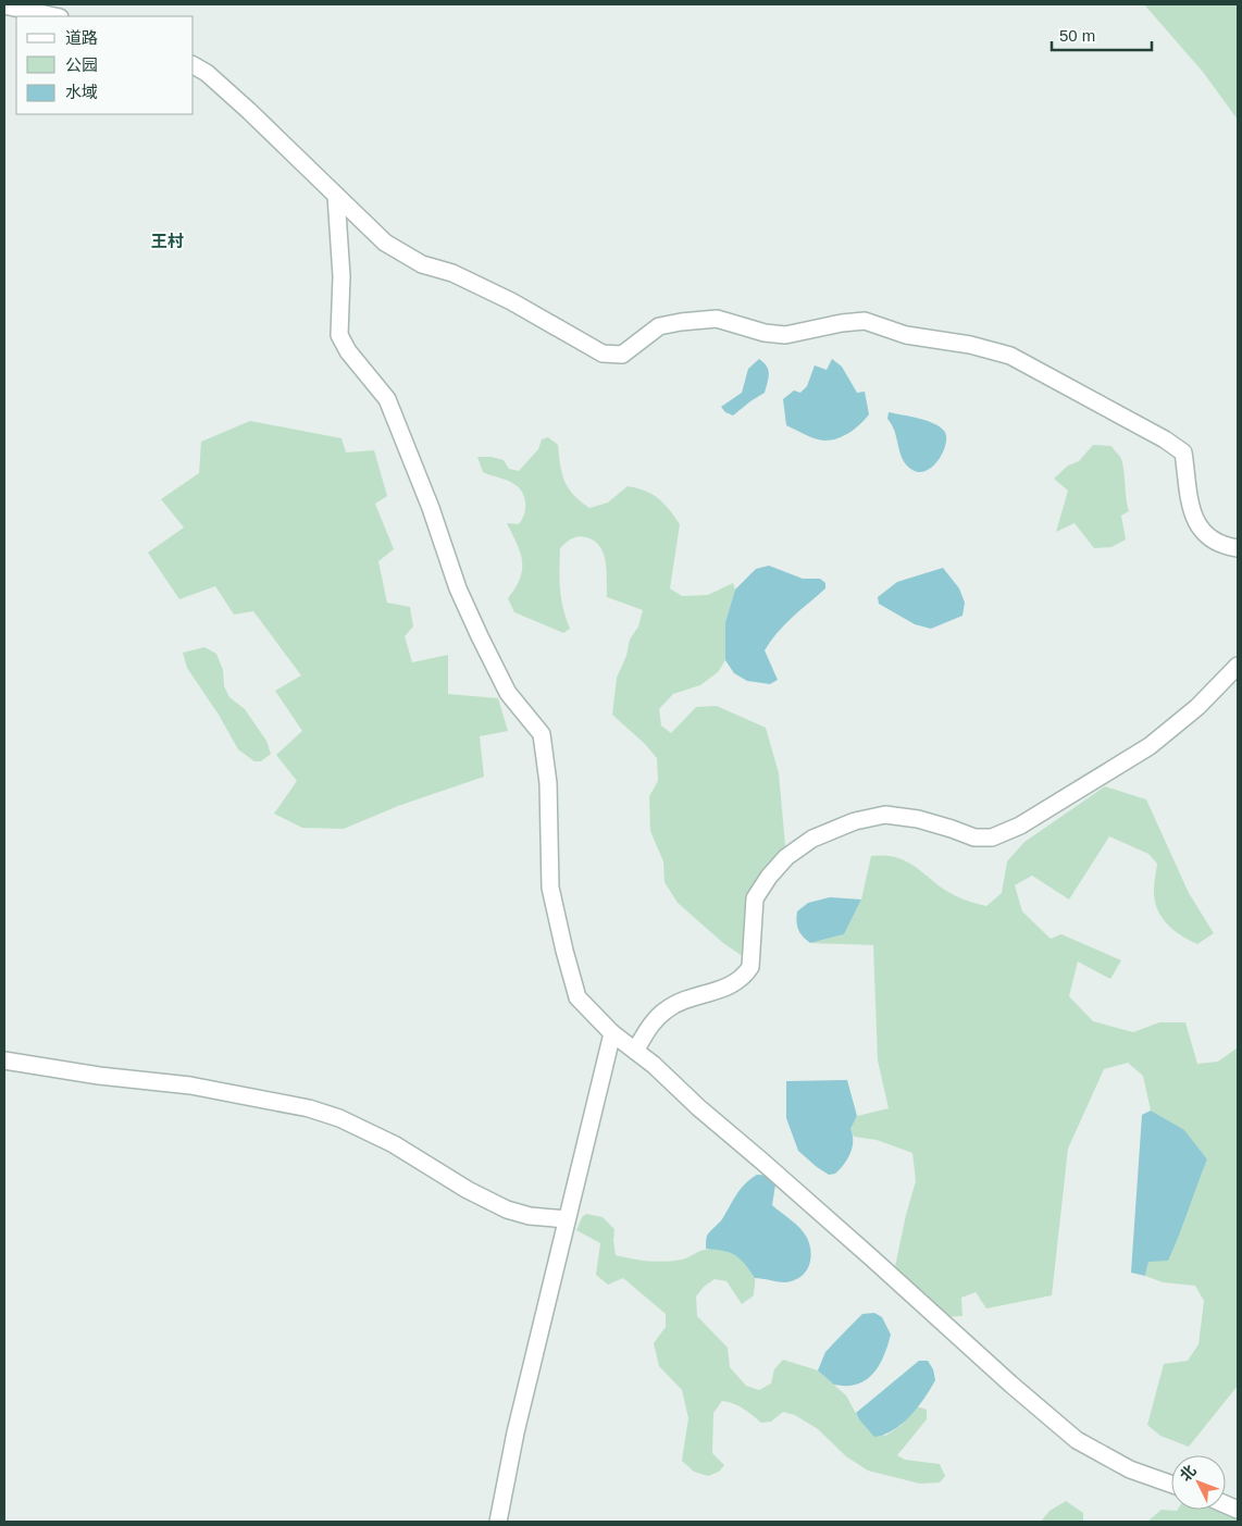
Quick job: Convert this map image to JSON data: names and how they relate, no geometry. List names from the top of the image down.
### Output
{
  "districts": ["王村"],
  "legend": ["道路", "公园", "水域"],
  "scale_bar": "50 m",
  "north": "top left"
}
